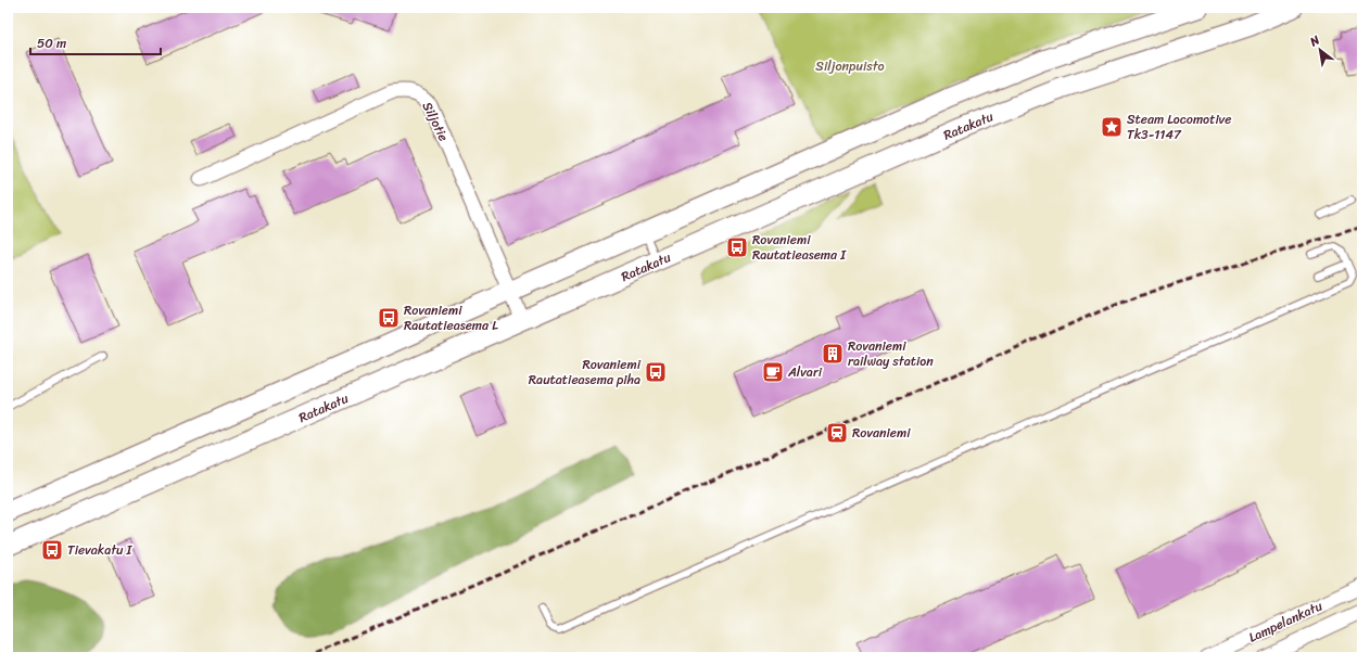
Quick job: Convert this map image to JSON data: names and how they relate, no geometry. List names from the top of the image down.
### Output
{
  "streets": {
    "main road": ["Ratakatu"],
    "street": ["Siljotie", "Lampelankatu"]
  },
  "crossings": [
    ["Siljotie", "Ratakatu"]
  ],
  "parks": ["Siljonpuisto"],
  "places": {
    "place": ["Steam Locomotive Tk3-1147"],
    "bus stop": [
      "Rovaniemi Rautatieasema I",
      "Rovaniemi Rautatieasema L",
      "Rovaniemi Rautatieasema piha",
      "Tievakatu I"
    ],
    "building": ["Rovaniemi railway station"],
    "cafe": ["Alvari"],
    "station": ["Rovaniemi"]
  },
  "scale_bar": "50 m",
  "north": "top left"
}
